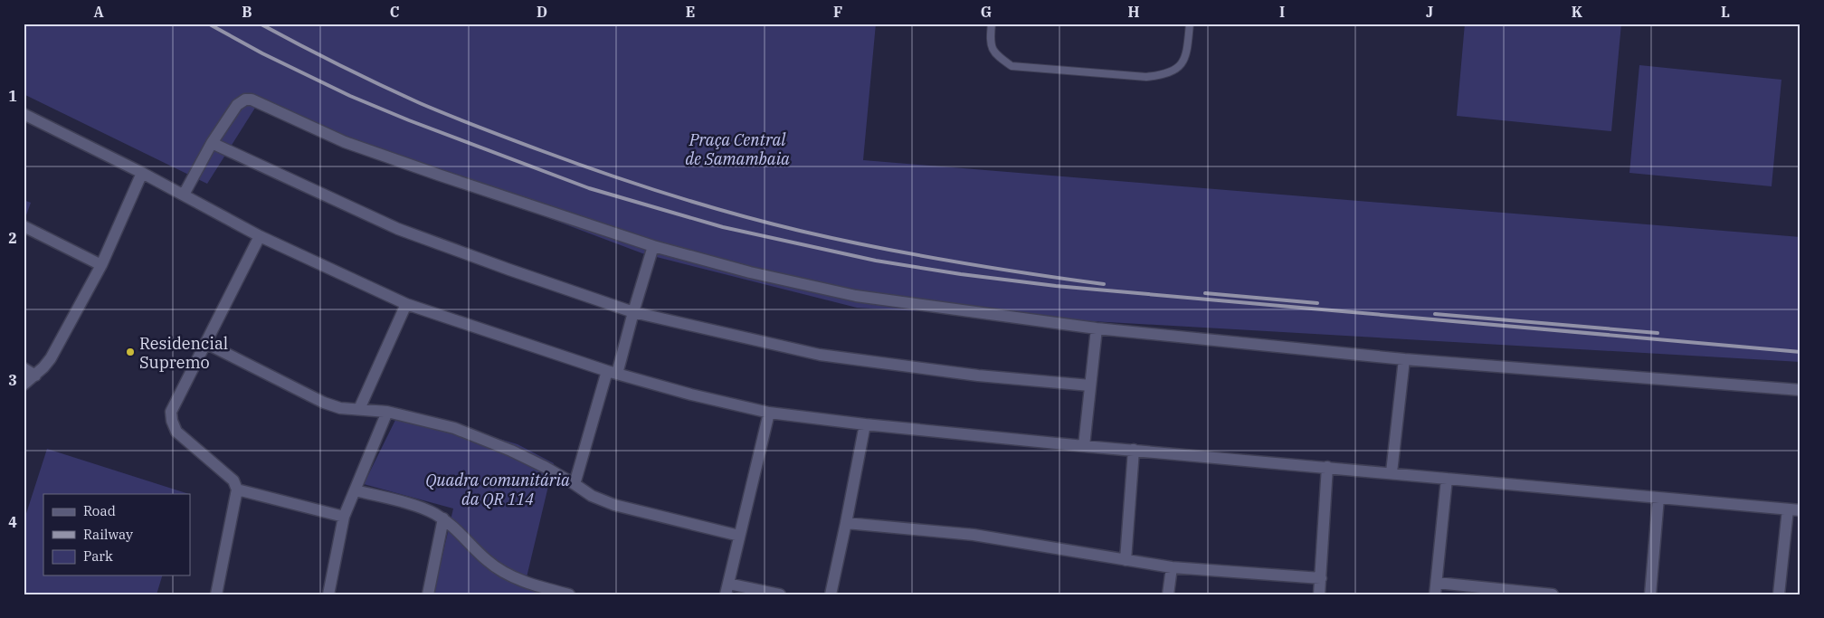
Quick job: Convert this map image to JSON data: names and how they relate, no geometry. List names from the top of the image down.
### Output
{
  "parks": ["Praça Central de Samambaia", "Quadra comunitária da QR 114"],
  "places": ["Residencial Supremo"],
  "legend": ["Road", "Railway", "Park"],
  "grid": {
    "columns": [
      "A",
      "B",
      "C",
      "D",
      "E",
      "F",
      "G",
      "H",
      "I",
      "J",
      "K",
      "L"
    ],
    "rows": [
      "1",
      "2",
      "3",
      "4"
    ]
  }
}
